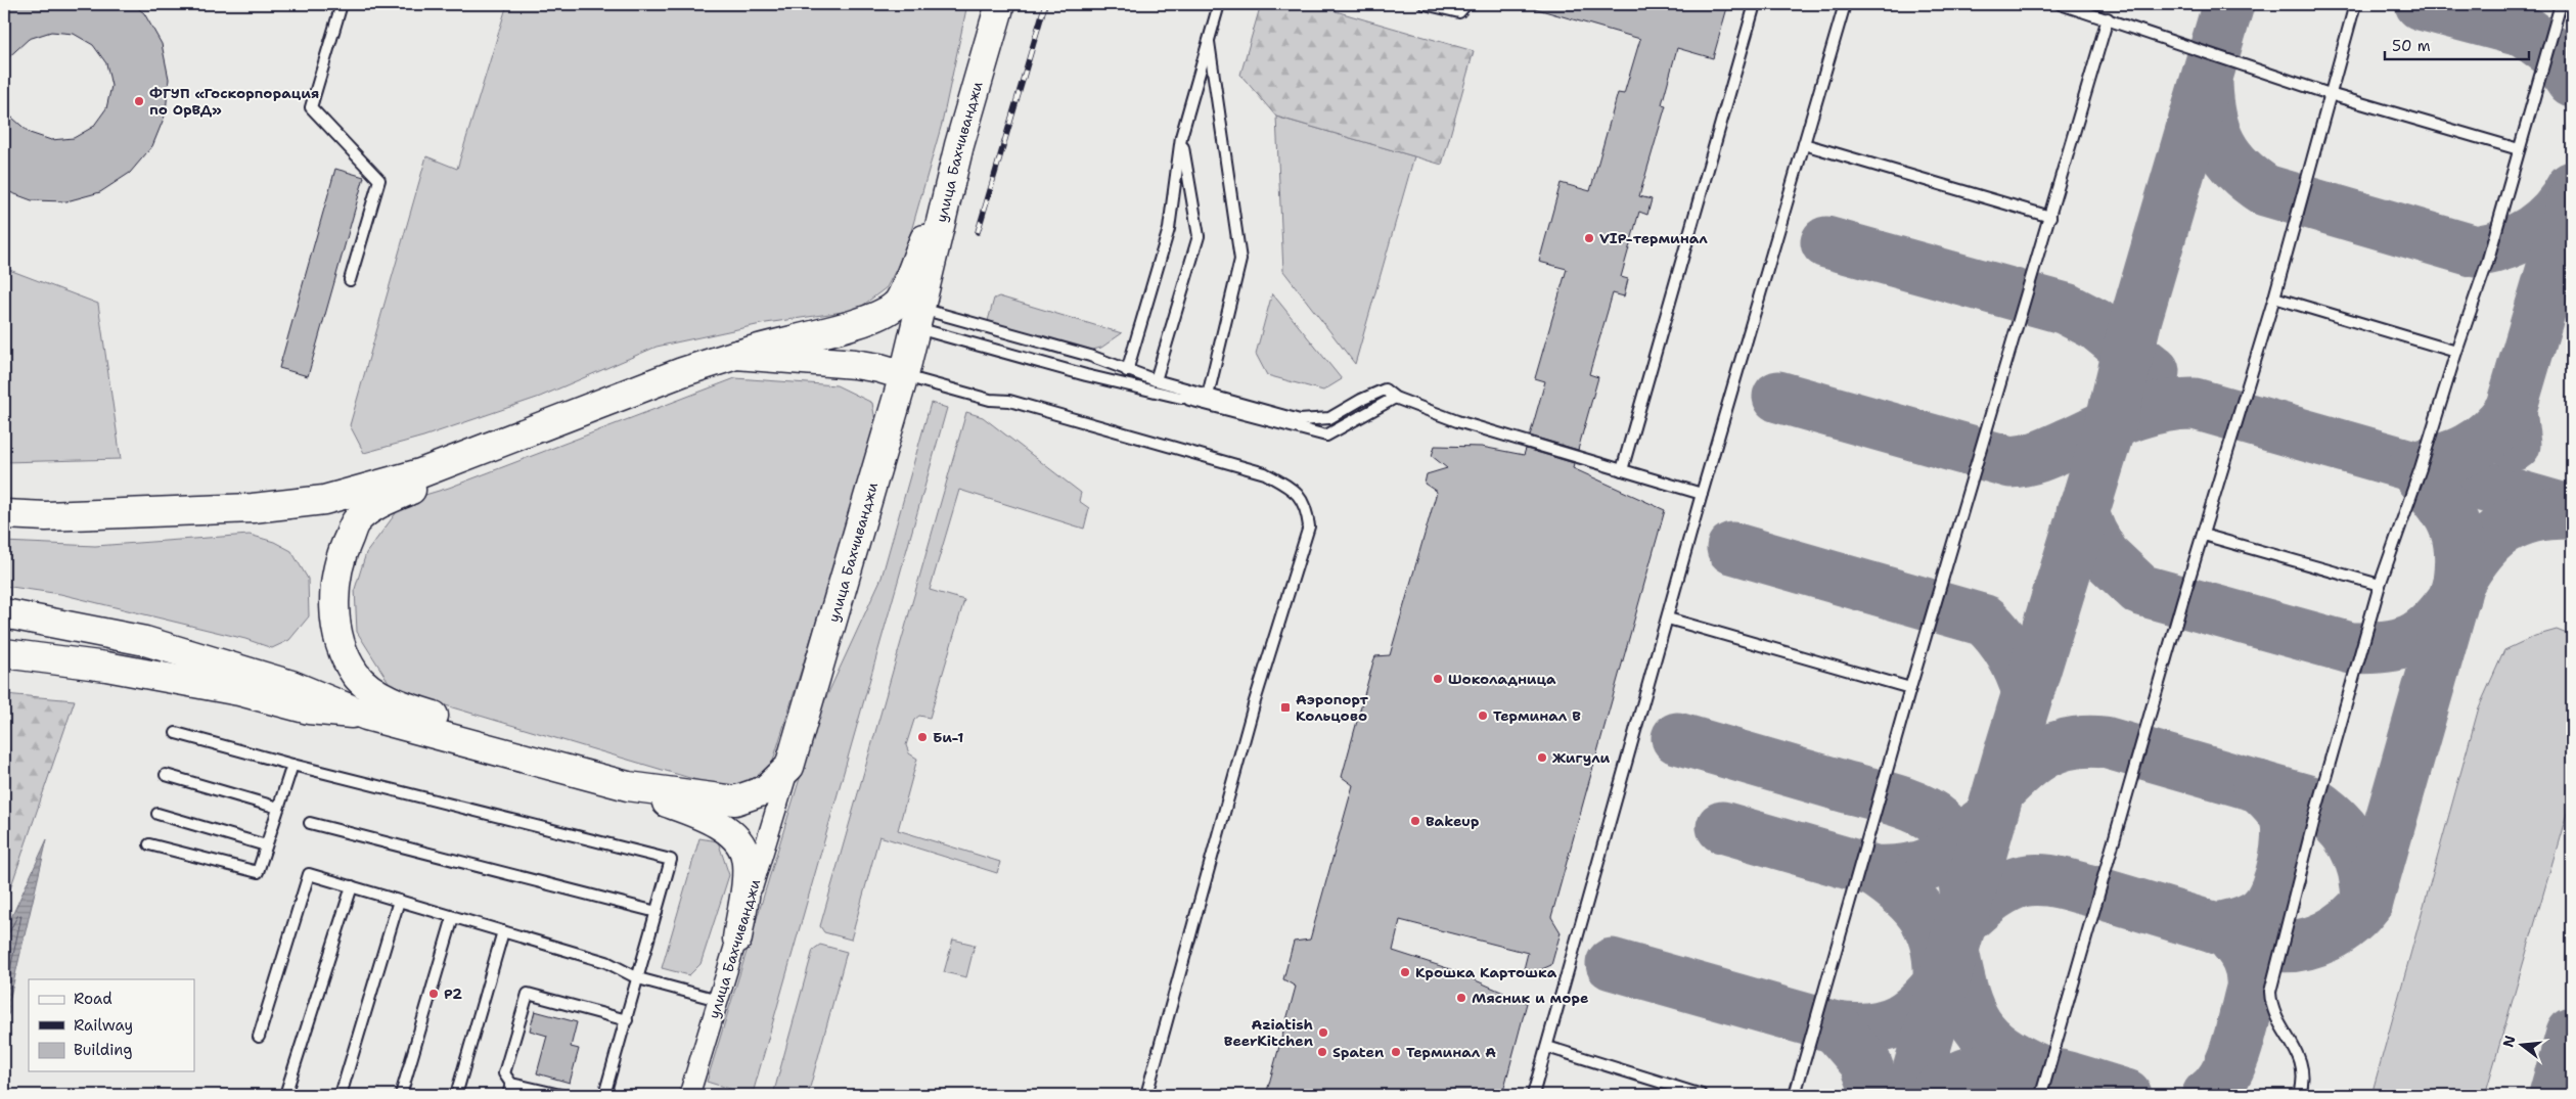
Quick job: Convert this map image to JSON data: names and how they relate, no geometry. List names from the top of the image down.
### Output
{
  "streets": {
    "main road": ["улица Бахчиванджи"]
  },
  "places": {
    "other": [
      "ФГУП «Госкорпорация по ОрВД»",
      "VIP-терминал",
      "Шоколадница",
      "Терминал B",
      "Би-1",
      "Жигули",
      "Bakeup",
      "Крошка Картошка",
      "P2",
      "Мясник и море",
      "Aziatish BeerKitchen",
      "Spaten",
      "Терминал А"
    ],
    "transit": ["Аэропорт Кольцово"]
  },
  "legend": ["Road", "Railway", "Building"],
  "scale_bar": "50 m",
  "north": "left"
}
